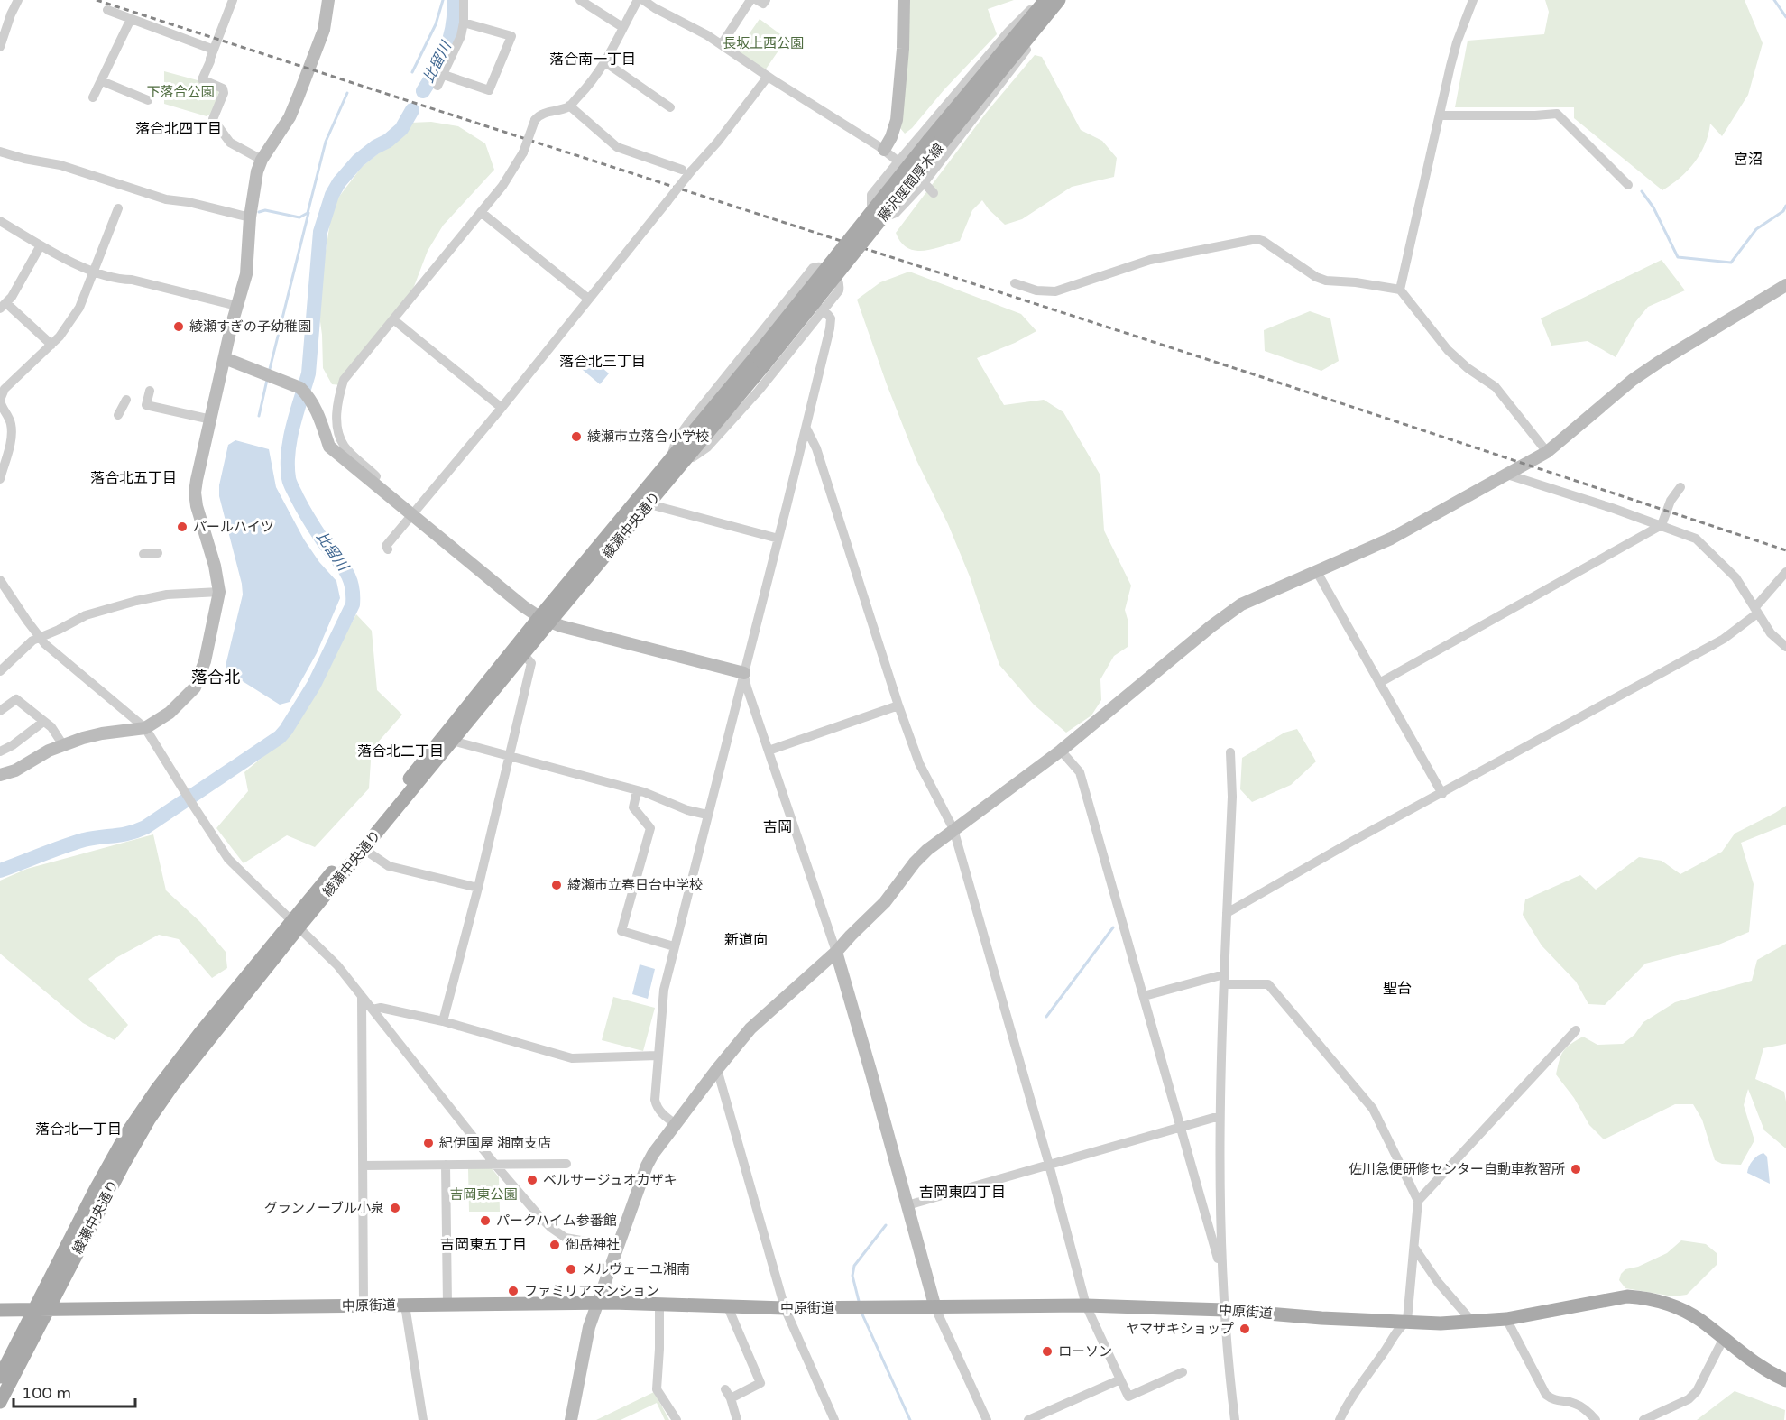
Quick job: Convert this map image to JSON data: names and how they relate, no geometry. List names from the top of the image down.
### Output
{
  "streets": {
    "main road": ["藤沢座間厚木線", "綾瀬中央通り", "中原街道"]
  },
  "crossings": [
    ["藤沢座間厚木線", "綾瀬中央通り"],
    ["綾瀬中央通り", "中原街道"]
  ],
  "districts": [
    "落合南一丁目",
    "落合北四丁目",
    "宮沼",
    "落合北三丁目",
    "落合北五丁目",
    "落合北",
    "落合北二丁目",
    "吉岡",
    "新道向",
    "聖台",
    "落合北一丁目",
    "吉岡東四丁目",
    "吉岡東五丁目"
  ],
  "water": ["比留川"],
  "parks": ["長坂上西公園", "下落合公園", "吉岡東公園"],
  "places": [
    "綾瀬すぎの子幼稚園",
    "綾瀬市立落合小学校",
    "パールハイツ",
    "綾瀬市立春日台中学校",
    "紀伊国屋 湘南支店",
    "佐川急便研修センター自動車教習所",
    "ベルサージュオカザキ",
    "グランノーブル小泉",
    "パークハイム参番館",
    "御岳神社",
    "メルヴェーユ湘南",
    "ファミリアマンション",
    "ヤマザキショップ",
    "ローソン"
  ],
  "scale_bar": "100 m"
}
